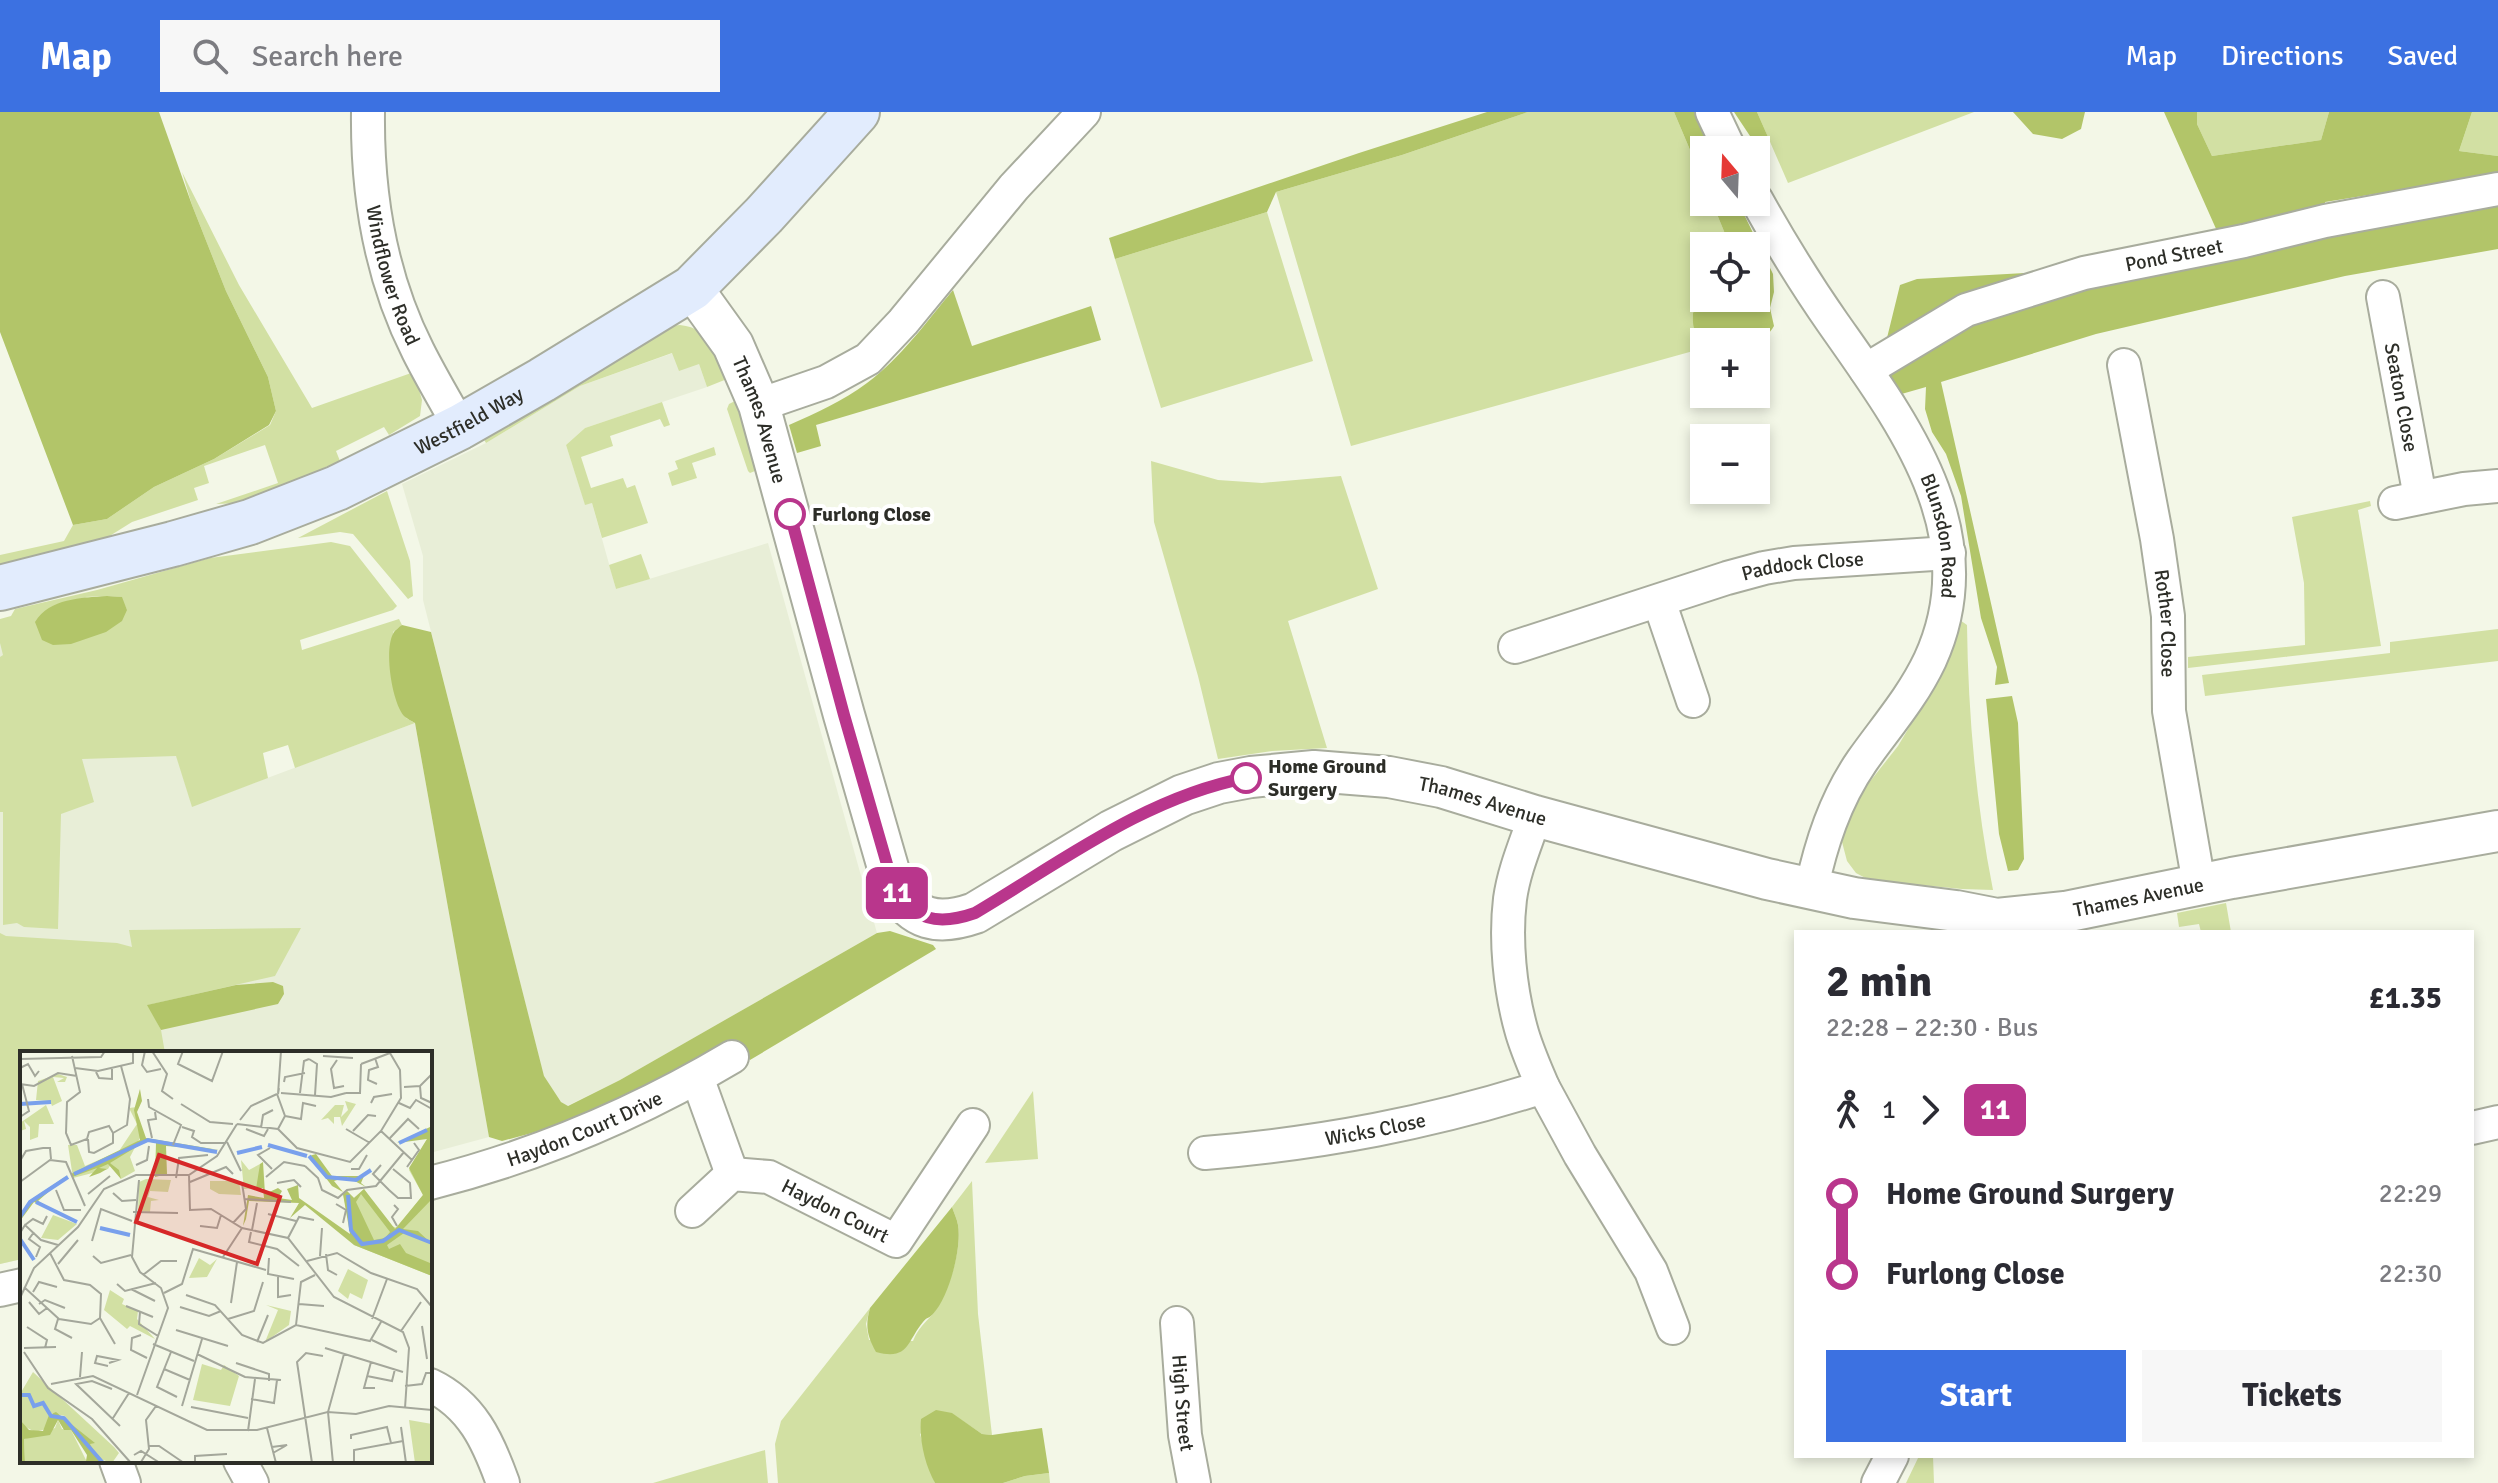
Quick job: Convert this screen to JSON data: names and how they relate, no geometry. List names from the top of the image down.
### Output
{
  "streets": {
    "main road": ["Westfield Way"],
    "street": [
      "Pond Street",
      "Windflower Road",
      "Seaton Close",
      "Thames Avenue",
      "Blunsdon Road",
      "Paddock Close",
      "Rother Close",
      "Haydon Court Drive",
      "Wicks Close",
      "Haydon Court",
      "High Street"
    ]
  },
  "crossings": [
    ["Pond Street", "Blunsdon Road"],
    ["Windflower Road", "Westfield Way"],
    ["Westfield Way", "Thames Avenue"],
    ["Thames Avenue", "Blunsdon Road"],
    ["Thames Avenue", "Rother Close"],
    ["Blunsdon Road", "Paddock Close"]
  ],
  "places": ["Furlong Close", "Home Ground Surgery"],
  "lines": ["bus line 11"],
  "north": "top",
  "page": {
    "header": "Map",
    "search": "Search here",
    "nav": ["Map", "Directions", "Saved"],
    "on_map": "11",
    "map_buttons": ["+", "−"],
    "heading": ["2 min", "22:28 – 22:30 · Bus", "£1.35"],
    "legs": ["1", "11"],
    "list": [
      {
        "name": "Home Ground Surgery",
        "value": "22:29"
      },
      {
        "name": "Furlong Close",
        "value": "22:30"
      }
    ],
    "buttons": ["Start", "Tickets"]
  }
}
